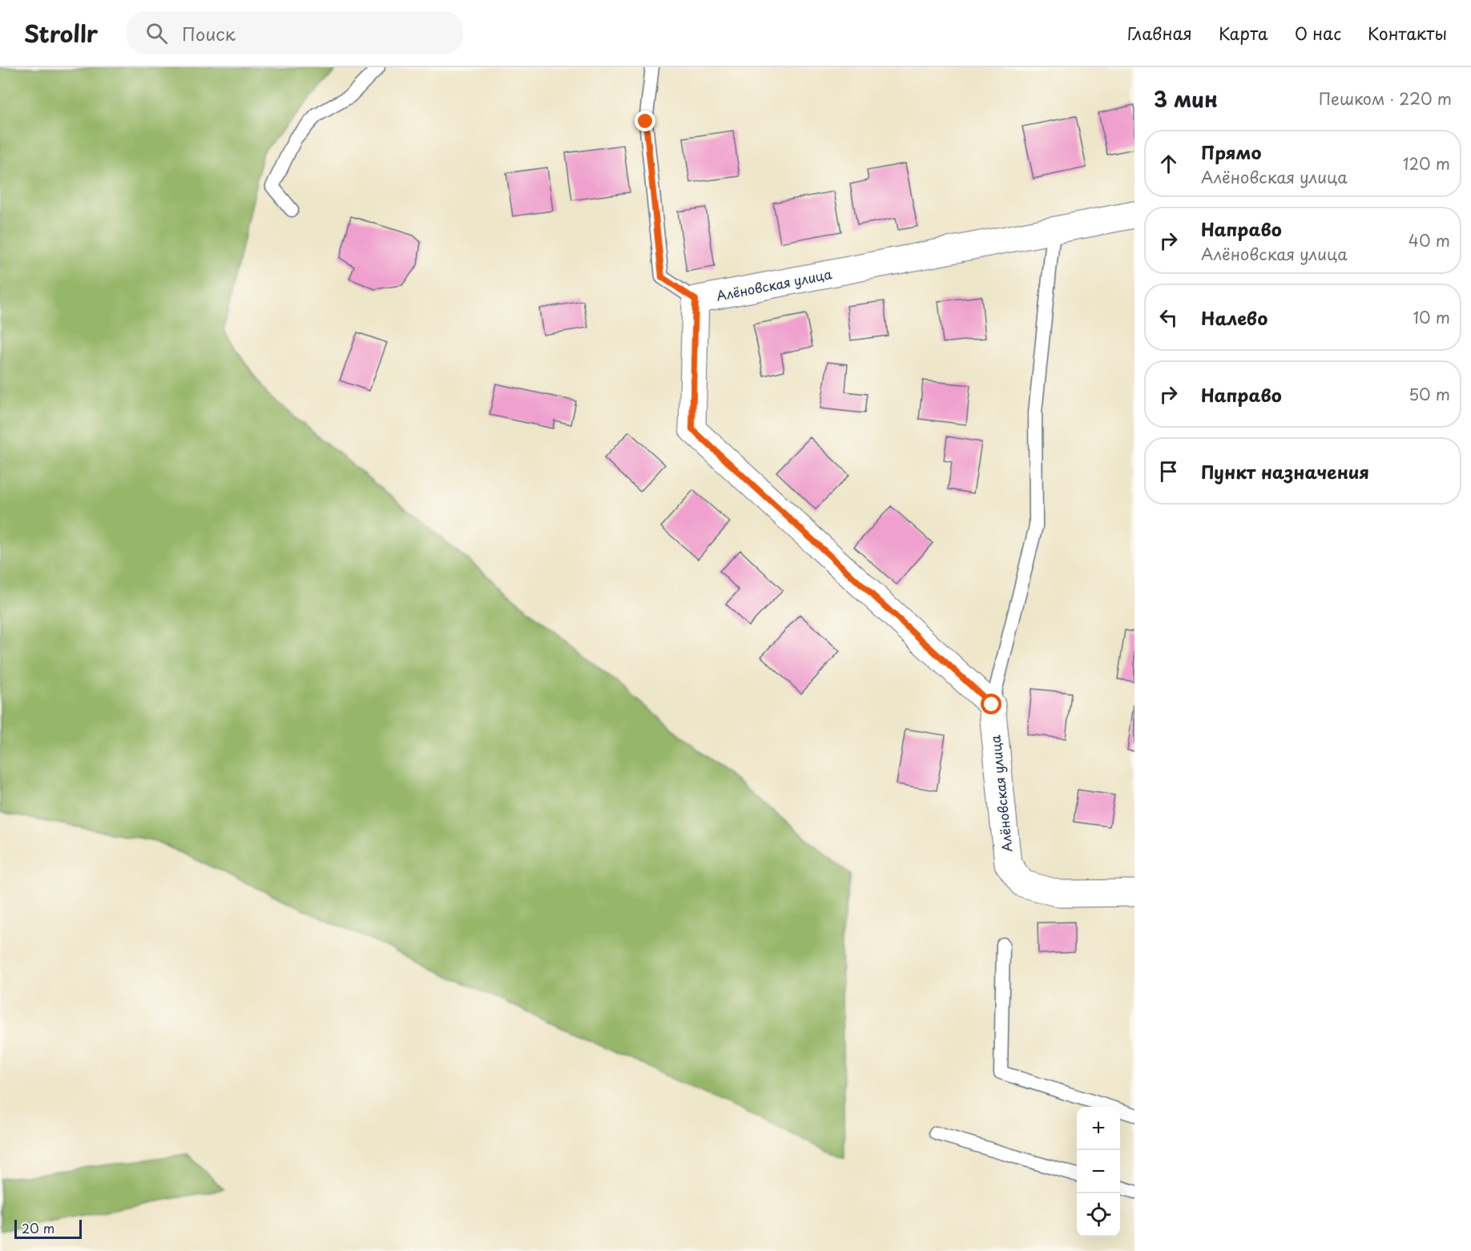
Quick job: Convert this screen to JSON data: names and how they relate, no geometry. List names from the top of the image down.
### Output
{
  "streets": {
    "street": ["Алёновская улица"]
  },
  "scale_bar": "20 m",
  "page": {
    "header": "Strollr",
    "search": "Поиск",
    "nav": [
      "Главная",
      "Карта",
      "О нас",
      "Контакты"
    ],
    "heading": ["3 мин", "Пешком · 220 m"],
    "list": [
      ["Прямо", "Алёновская улица", "120 m"],
      ["Направо", "Алёновская улица", "40 m"],
      ["Налево", "10 m"],
      ["Направо", "50 m"],
      "Пункт назначения"
    ],
    "map_buttons": ["+", "−"],
    "scale": "20 m"
  }
}
